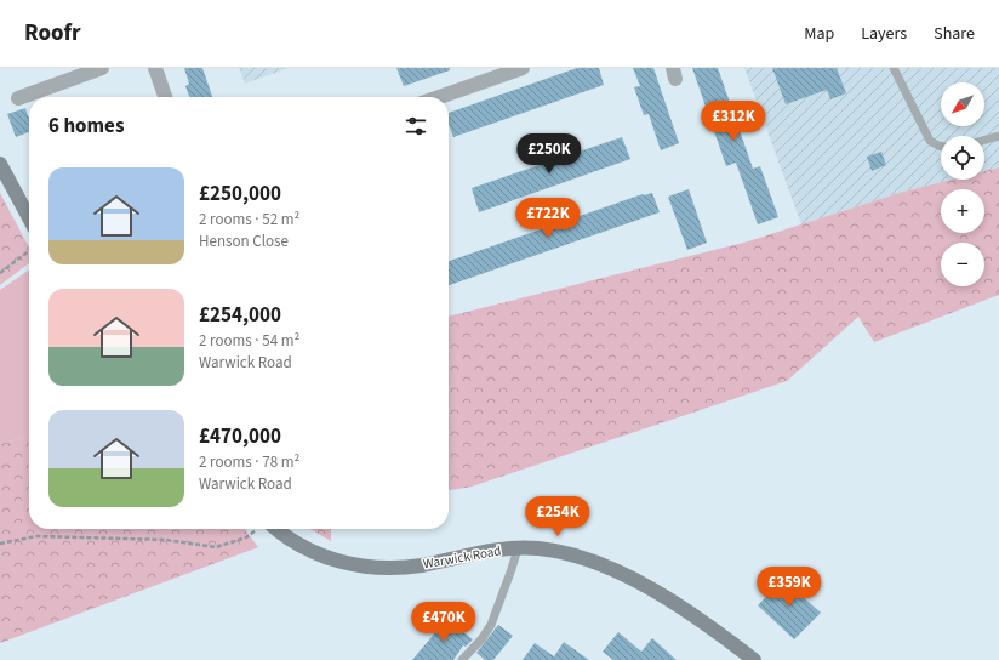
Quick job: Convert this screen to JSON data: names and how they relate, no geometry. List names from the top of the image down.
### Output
{
  "streets": {
    "street": ["Warwick Road"]
  },
  "north": "bottom left",
  "page": {
    "header": "Roofr",
    "nav": ["Map", "Layers", "Share"],
    "map_buttons": ["+", "−"],
    "heading": "6 homes",
    "price": [
      "£312K",
      "£250K",
      "£722K",
      "£254K",
      "£359K",
      "£470K"
    ],
    "list": [
      {
        "name": "£250,000",
        "note": "2 rooms · 52 m² · Henson Close"
      },
      {
        "name": "£254,000",
        "note": "2 rooms · 54 m² · Warwick Road"
      },
      {
        "name": "£470,000",
        "note": "2 rooms · 78 m² · Warwick Road"
      }
    ]
  }
}
